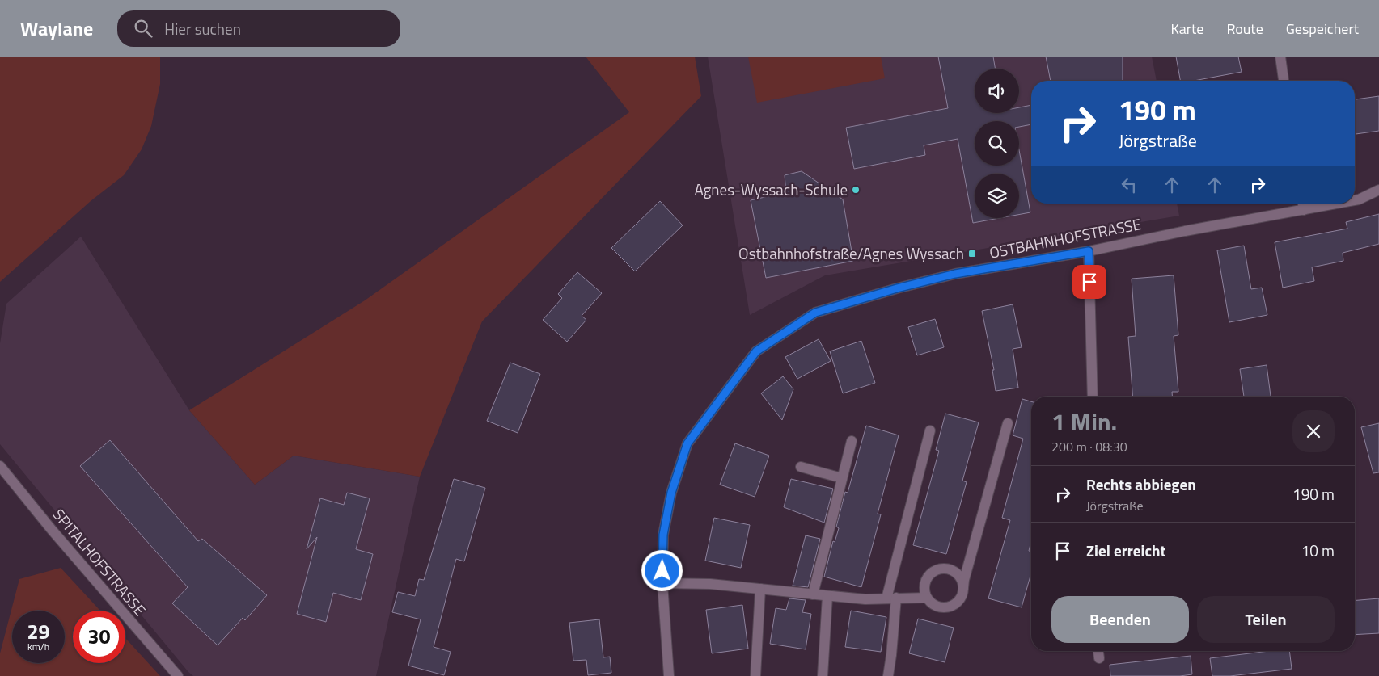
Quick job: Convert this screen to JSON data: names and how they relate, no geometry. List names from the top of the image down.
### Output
{
  "streets": {
    "street": ["OSTBAHNHOFSTRASSE", "SPITALHOFSTRASSE"]
  },
  "places": {
    "other": ["Agnes-Wyssach-Schule"],
    "transit": ["Ostbahnhofstraße/Agnes Wyssach"]
  },
  "page": {
    "header": "Waylane",
    "search": "Hier suchen",
    "nav": ["Karte", "Route", "Gespeichert"],
    "turn": ["190 m", "Jörgstraße"],
    "heading": ["1 Min.", "200 m · 08:30"],
    "list": [
      {
        "name": "Rechts abbiegen",
        "note": "Jörgstraße",
        "value": "190 m"
      },
      {
        "name": "Ziel erreicht",
        "value": "10 m"
      }
    ],
    "buttons": ["Beenden", "Teilen"],
    "speed": "29 km/h",
    "limit": "30"
  }
}
